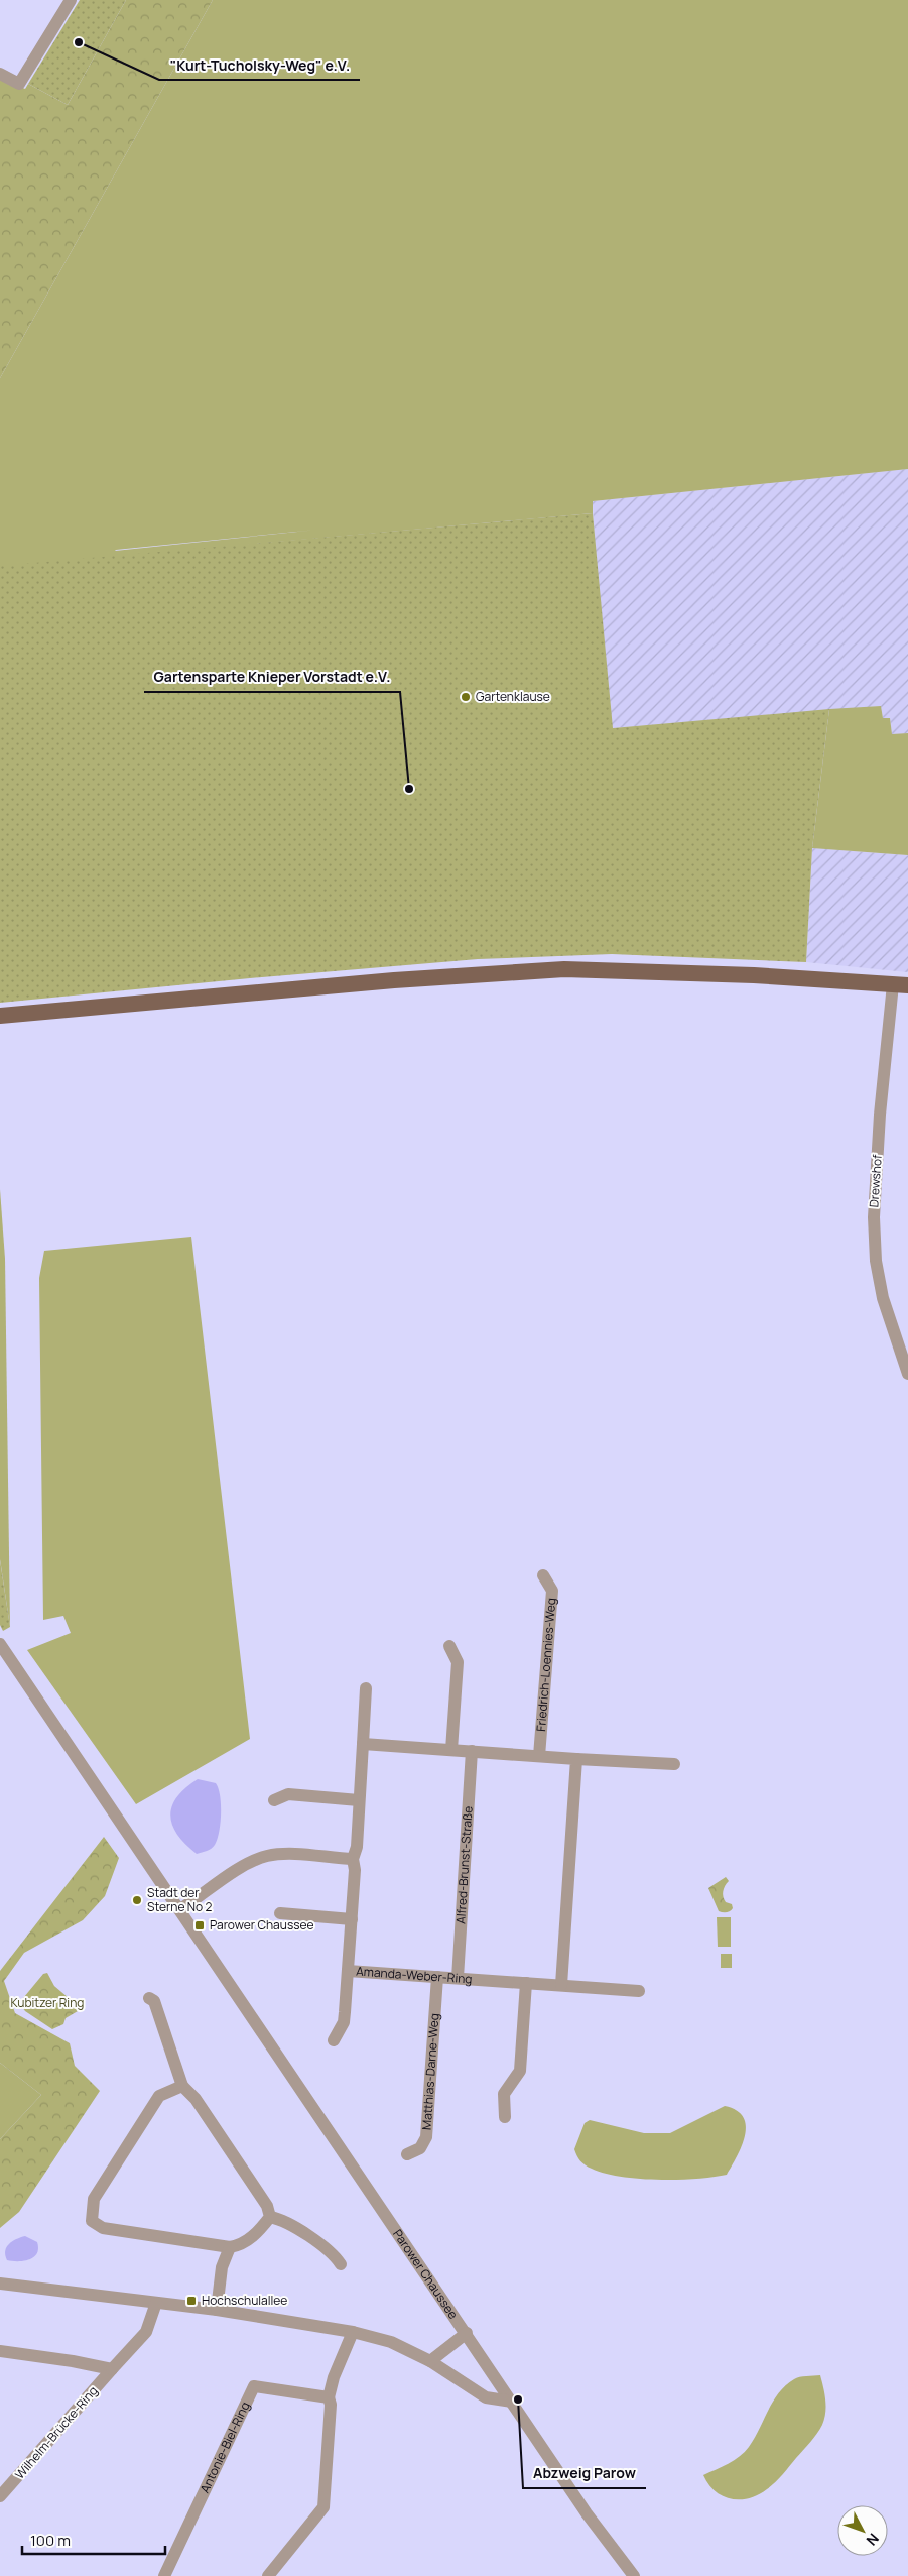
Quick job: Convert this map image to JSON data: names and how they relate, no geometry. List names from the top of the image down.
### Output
{
  "streets": {
    "street": [
      "Drewshof",
      "Friedrich-Loennies-Weg",
      "Alfred-Brunst-Straße",
      "Amanda-Weber-Ring",
      "Matthias-Darne-Weg",
      "Parower Chaussee",
      "Wilhelm-Brücke-Ring",
      "Antonie-Biel-Ring"
    ]
  },
  "crossings": [
    ["Alfred-Brunst-Straße", "Amanda-Weber-Ring"],
    ["Amanda-Weber-Ring", "Matthias-Darne-Weg"]
  ],
  "parks": ["Kubitzer Ring"],
  "places": {
    "other": [
      "\"Kurt-Tucholsky-Weg\" e.V.",
      "Gartenklause",
      "Gartensparte Knieper Vorstadt e.V.",
      "Stadt der Sterne No 2",
      "Abzweig Parow"
    ],
    "transit": ["Parower Chaussee", "Hochschulallee"]
  },
  "scale_bar": "100 m",
  "north": "bottom right"
}
